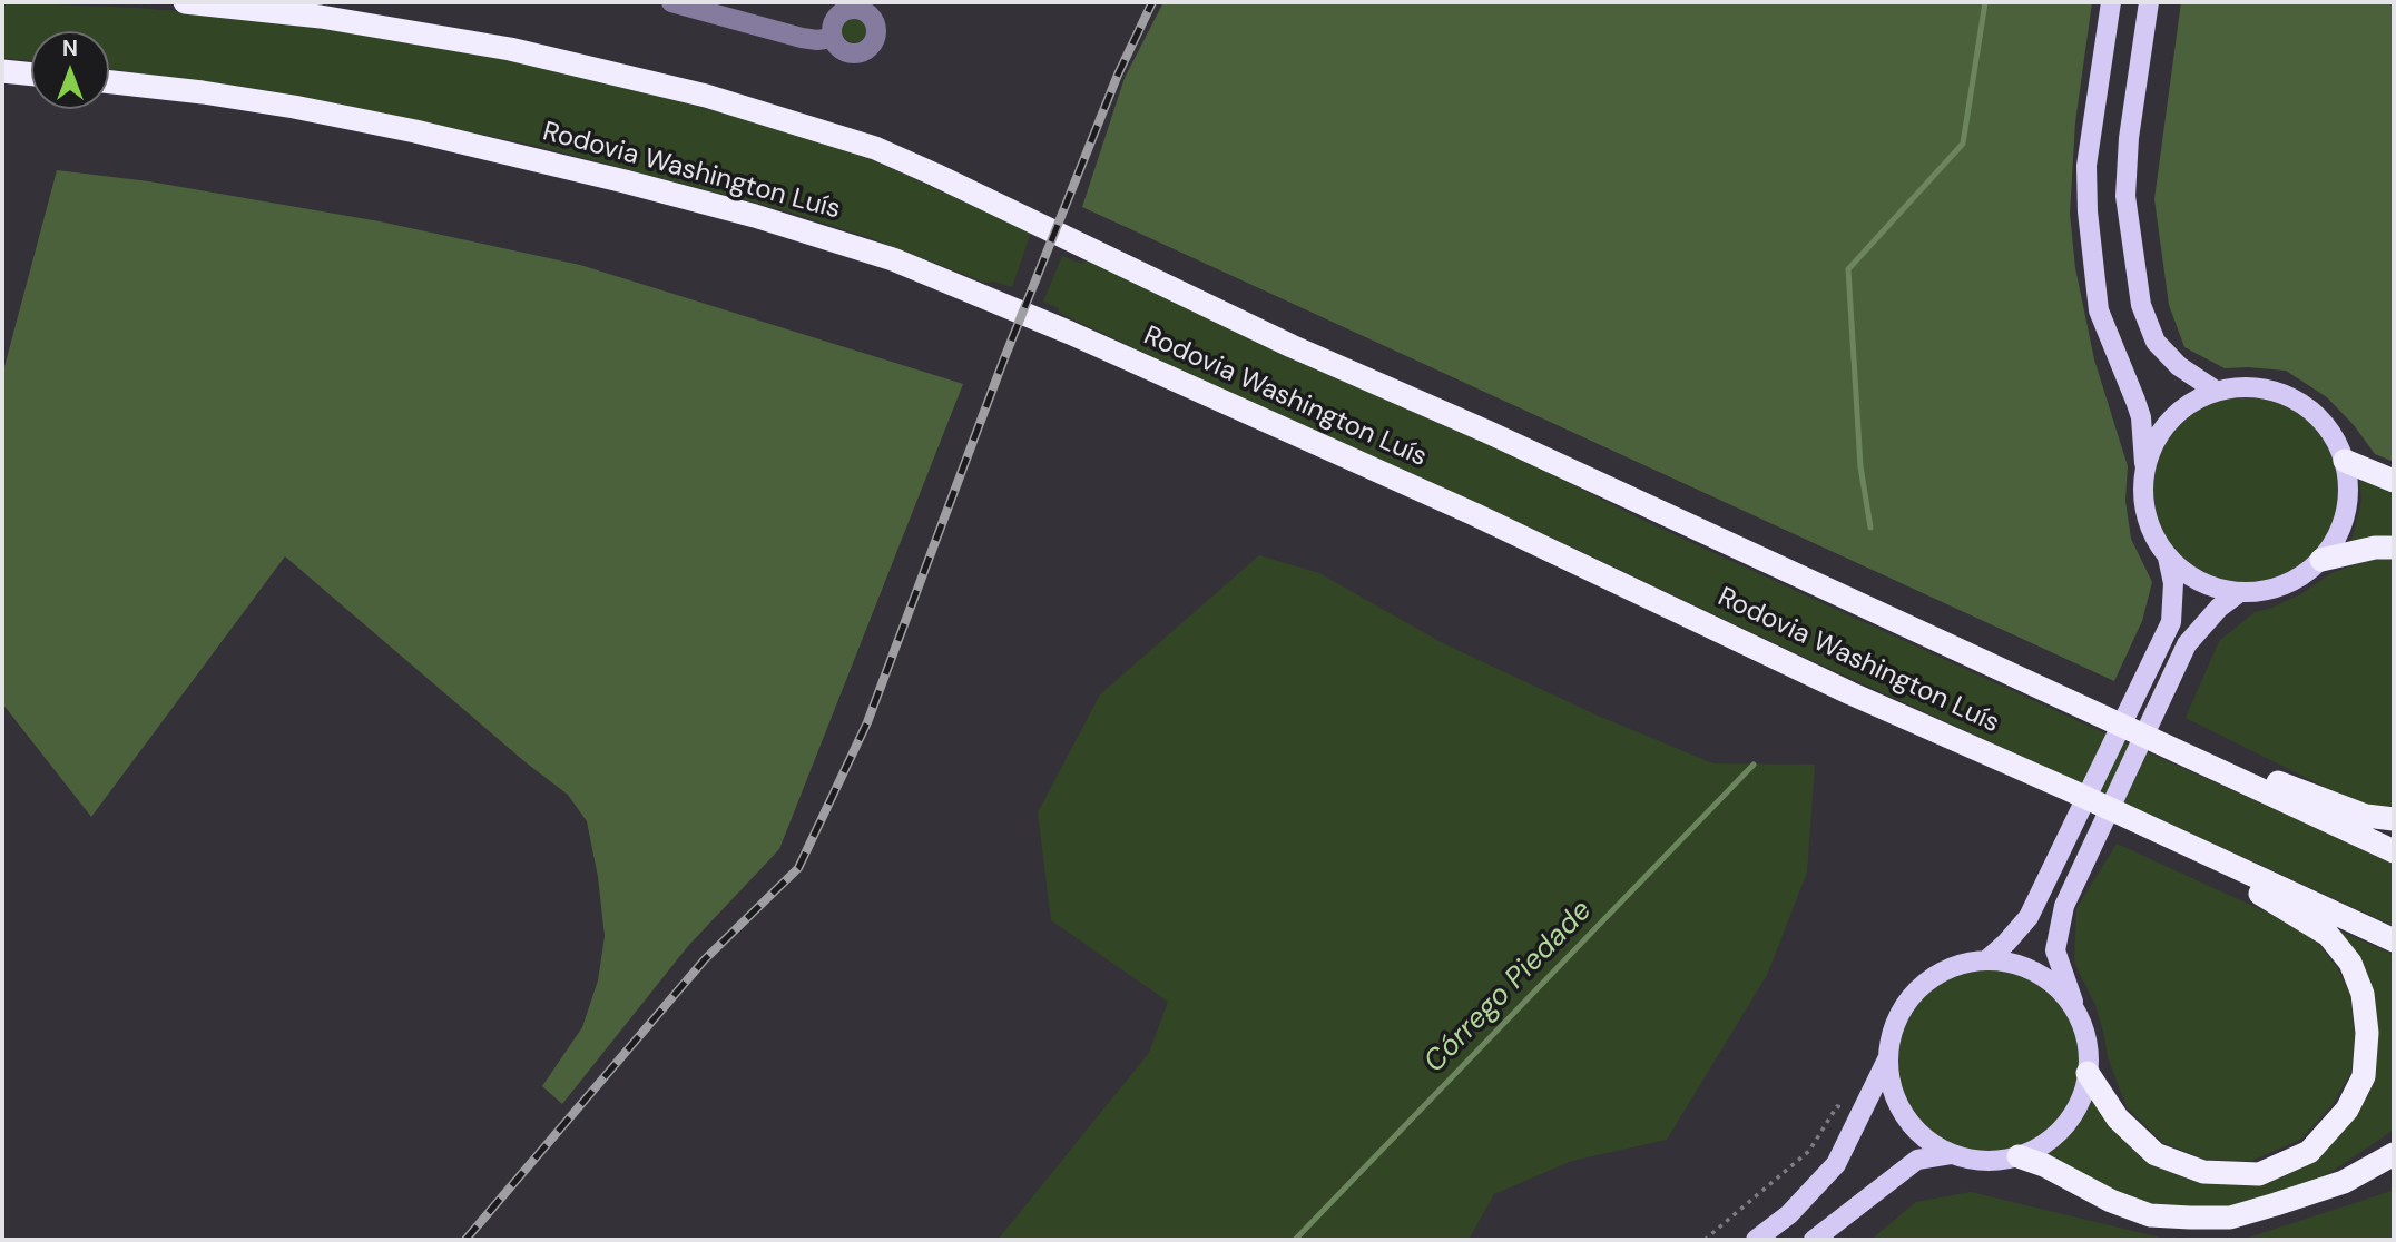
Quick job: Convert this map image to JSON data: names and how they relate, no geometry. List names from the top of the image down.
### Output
{
  "streets": {
    "highway": ["Rodovia Washington Luís"]
  },
  "water": ["Córrego Piedade"],
  "north": "top"
}
